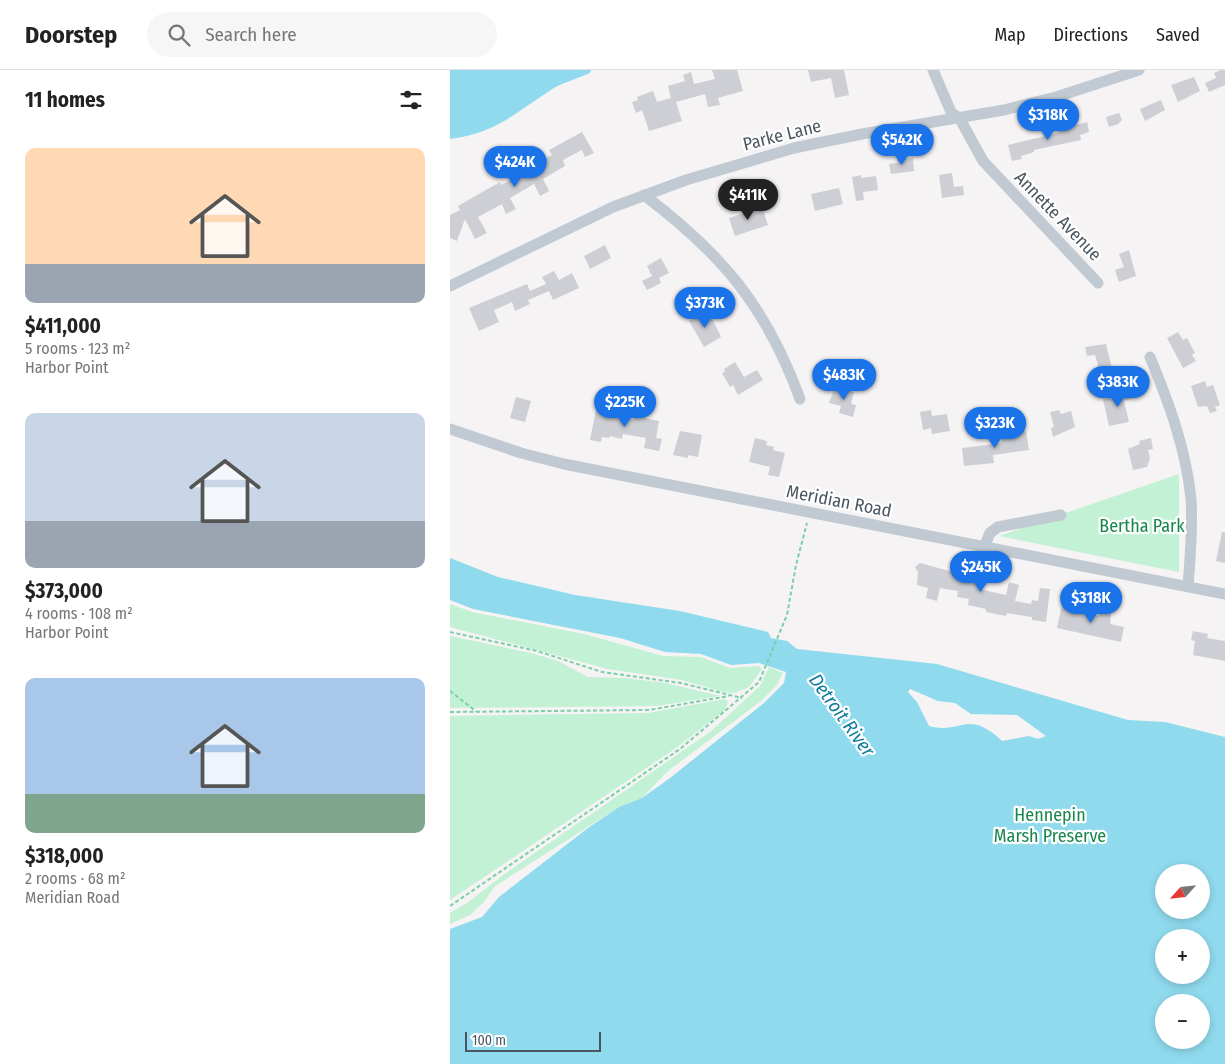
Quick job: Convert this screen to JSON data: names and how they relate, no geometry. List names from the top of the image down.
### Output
{
  "streets": {
    "street": ["Parke Lane", "Annette Avenue", "Meridian Road"]
  },
  "crossings": [
    ["Parke Lane", "Annette Avenue"]
  ],
  "water": ["Detroit River"],
  "parks": ["Bertha Park", "Hennepin Marsh Preserve"],
  "scale_bar": "100 m",
  "north": "bottom left",
  "page": {
    "header": "Doorstep",
    "search": "Search here",
    "nav": ["Map", "Directions", "Saved"],
    "heading": "11 homes",
    "price": [
      "$318K",
      "$542K",
      "$424K",
      "$411K",
      "$373K",
      "$483K",
      "$383K",
      "$225K",
      "$323K",
      "$245K",
      "$318K"
    ],
    "list": [
      {
        "name": "$411,000",
        "note": "5 rooms · 123 m² · Harbor Point"
      },
      {
        "name": "$373,000",
        "note": "4 rooms · 108 m² · Harbor Point"
      },
      {
        "name": "$318,000",
        "note": "2 rooms · 68 m² · Meridian Road"
      }
    ],
    "map_buttons": ["+", "−"],
    "scale": "100 m"
  }
}
